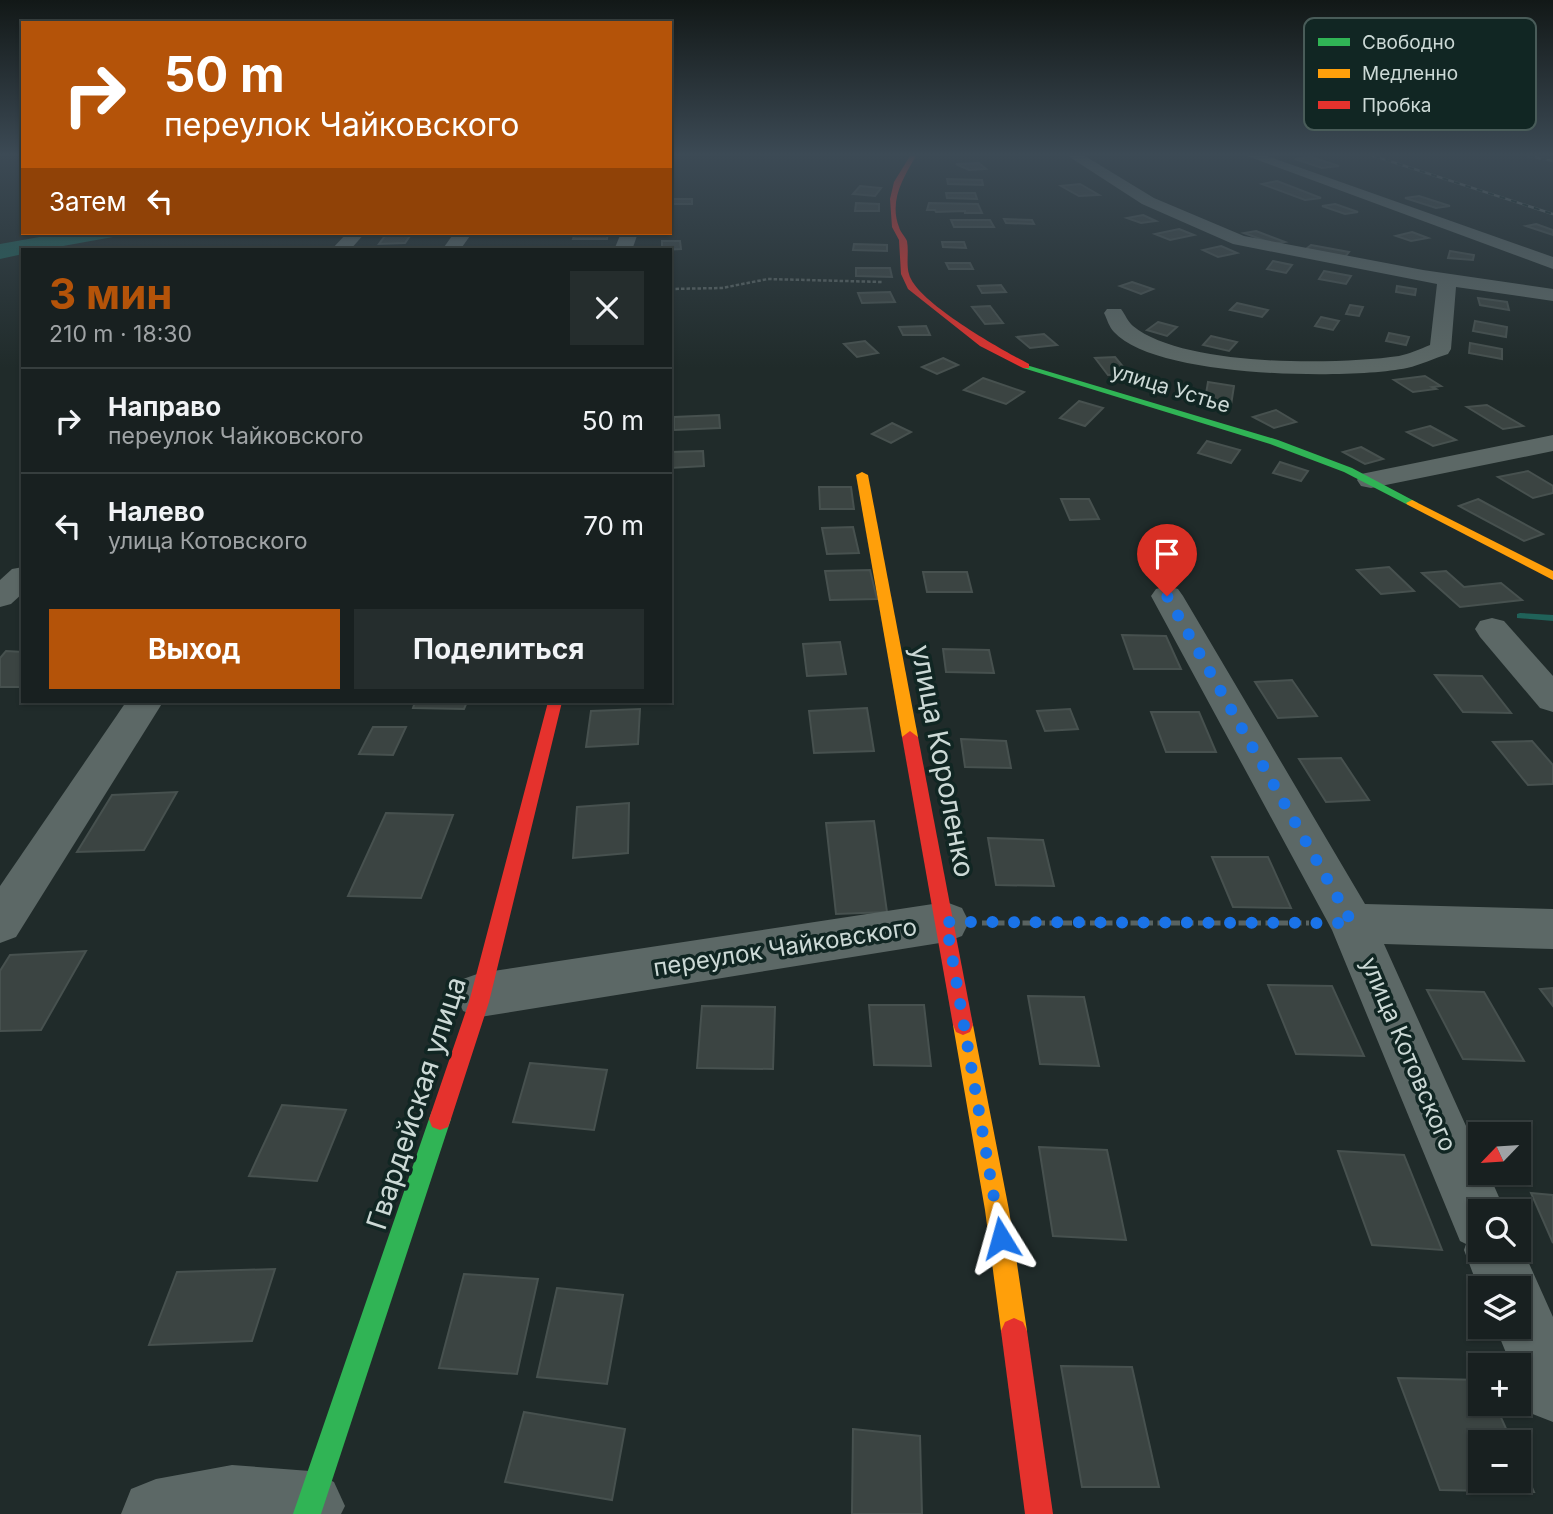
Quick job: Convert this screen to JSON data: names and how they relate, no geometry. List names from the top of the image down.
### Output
{
  "streets": {
    "street": [
      "улица Устье",
      "улица Короленко",
      "переулок Чайковского",
      "улица Котовского",
      "Гвардейская улица"
    ]
  },
  "crossings": [
    ["улица Короленко", "переулок Чайковского"],
    ["переулок Чайковского", "улица Котовского"],
    ["переулок Чайковского", "Гвардейская улица"]
  ],
  "legend": ["Свободно", "Медленно", "Пробка"],
  "north": "bottom left",
  "page": {
    "turn": ["50 m", "переулок Чайковского"],
    "then": "Затем",
    "heading": ["3 мин", "210 m · 18:30"],
    "list": [
      {
        "name": "Направо",
        "note": "переулок Чайковского",
        "value": "50 m"
      },
      {
        "name": "Налево",
        "note": "улица Котовского",
        "value": "70 m"
      }
    ],
    "buttons": ["Выход", "Поделиться"],
    "map_buttons": ["+", "−"]
  }
}
